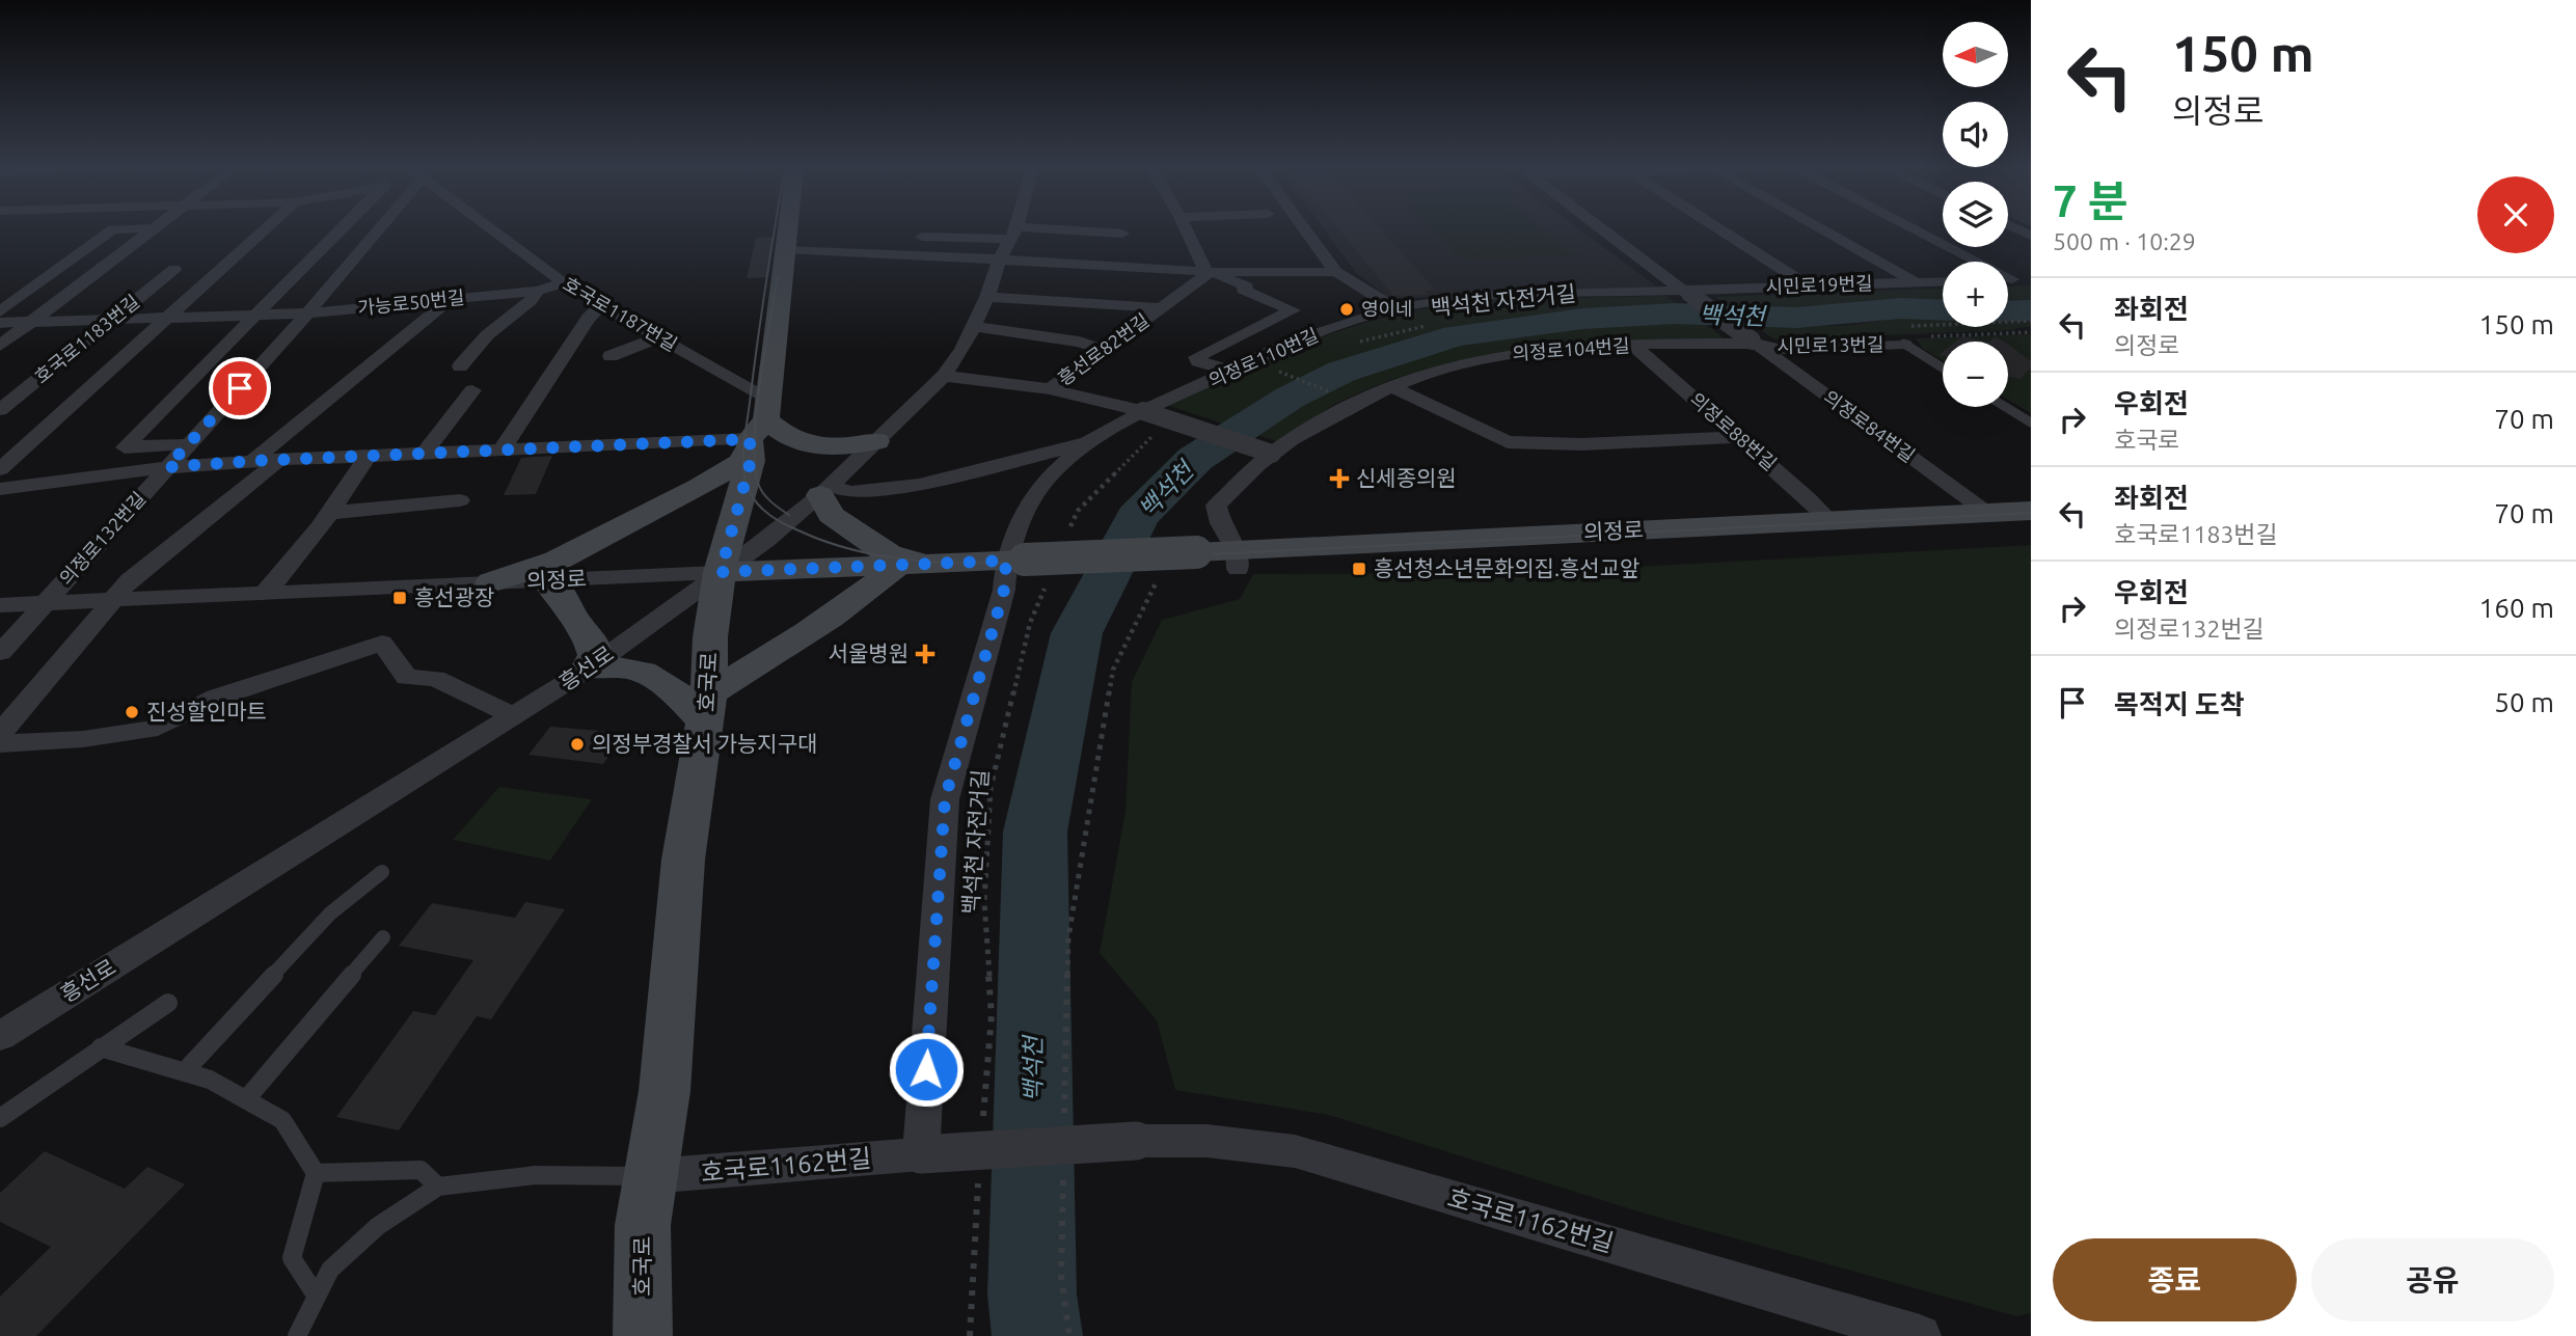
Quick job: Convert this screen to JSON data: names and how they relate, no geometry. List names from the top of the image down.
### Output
{
  "streets": {
    "street": [
      "시민로19번길",
      "가능로50번길",
      "호국로1187번길",
      "호국로1183번길",
      "시민로13번길",
      "흥선로82번길",
      "의정로104번길",
      "의정로110번길",
      "의정로84번길",
      "의정로88번길",
      "의정로",
      "의정로132번길",
      "흥선로",
      "호국로",
      "호국로1162번길"
    ],
    "path": ["백석천 자전거길"]
  },
  "crossings": [
    ["시민로19번길", "의정로110번길"],
    ["시민로19번길", "의정로84번길"],
    ["가능로50번길", "호국로1187번길"],
    ["가능로50번길", "호국로1183번길"],
    ["가능로50번길", "의정로132번길"],
    ["호국로1187번길", "호국로"],
    ["시민로13번길", "의정로104번길"],
    ["시민로13번길", "의정로84번길"],
    ["흥선로82번길", "흥선로"],
    ["의정로104번길", "의정로84번길"],
    ["의정로104번길", "의정로88번길"],
    ["의정로104번길", "의정로"],
    ["의정로110번길", "의정로84번길"],
    ["의정로110번길", "의정로"],
    ["의정로110번길", "호국로1162번길"],
    ["의정로84번길", "의정로"],
    ["의정로88번길", "의정로"],
    ["의정로", "의정로132번길"],
    ["의정로", "흥선로"],
    ["의정로", "호국로"],
    ["흥선로", "호국로"],
    ["호국로", "호국로1162번길"]
  ],
  "water": ["백석천"],
  "places": {
    "other": ["영이네", "진성할인마트", "의정부경찰서 가능지구대"],
    "health": ["신세종의원", "서울병원"],
    "transit": ["흥선청소년문화의집.흥선교앞", "흥선광장"]
  },
  "north": "left",
  "page": {
    "turn": ["150 m", "의정로"],
    "map_buttons": ["+", "−"],
    "heading": ["7 분", "500 m · 10:29"],
    "list": [
      {
        "name": "좌회전",
        "note": "의정로",
        "value": "150 m"
      },
      {
        "name": "우회전",
        "note": "호국로",
        "value": "70 m"
      },
      {
        "name": "좌회전",
        "note": "호국로1183번길",
        "value": "70 m"
      },
      {
        "name": "우회전",
        "note": "의정로132번길",
        "value": "160 m"
      },
      {
        "name": "목적지 도착",
        "value": "50 m"
      }
    ],
    "buttons": ["종료", "공유"]
  }
}
